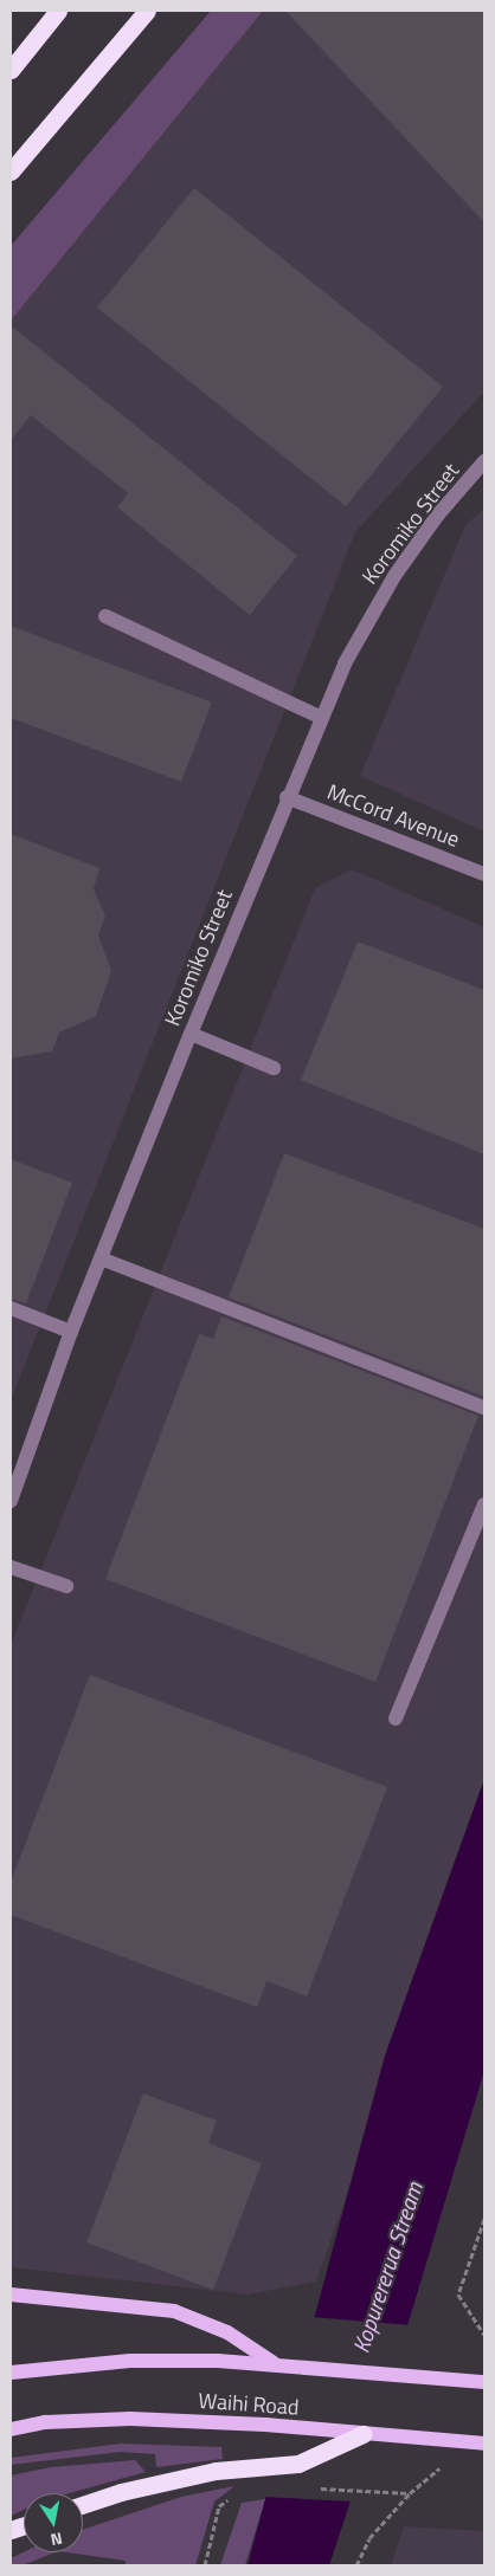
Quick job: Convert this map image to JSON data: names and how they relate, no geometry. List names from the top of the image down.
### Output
{
  "streets": {
    "main road": ["Waihi Road"],
    "street": ["Koromiko Street", "McCord Avenue"]
  },
  "crossings": [
    ["Koromiko Street", "McCord Avenue"]
  ],
  "water": ["Kopurererua Stream"],
  "north": "bottom"
}
